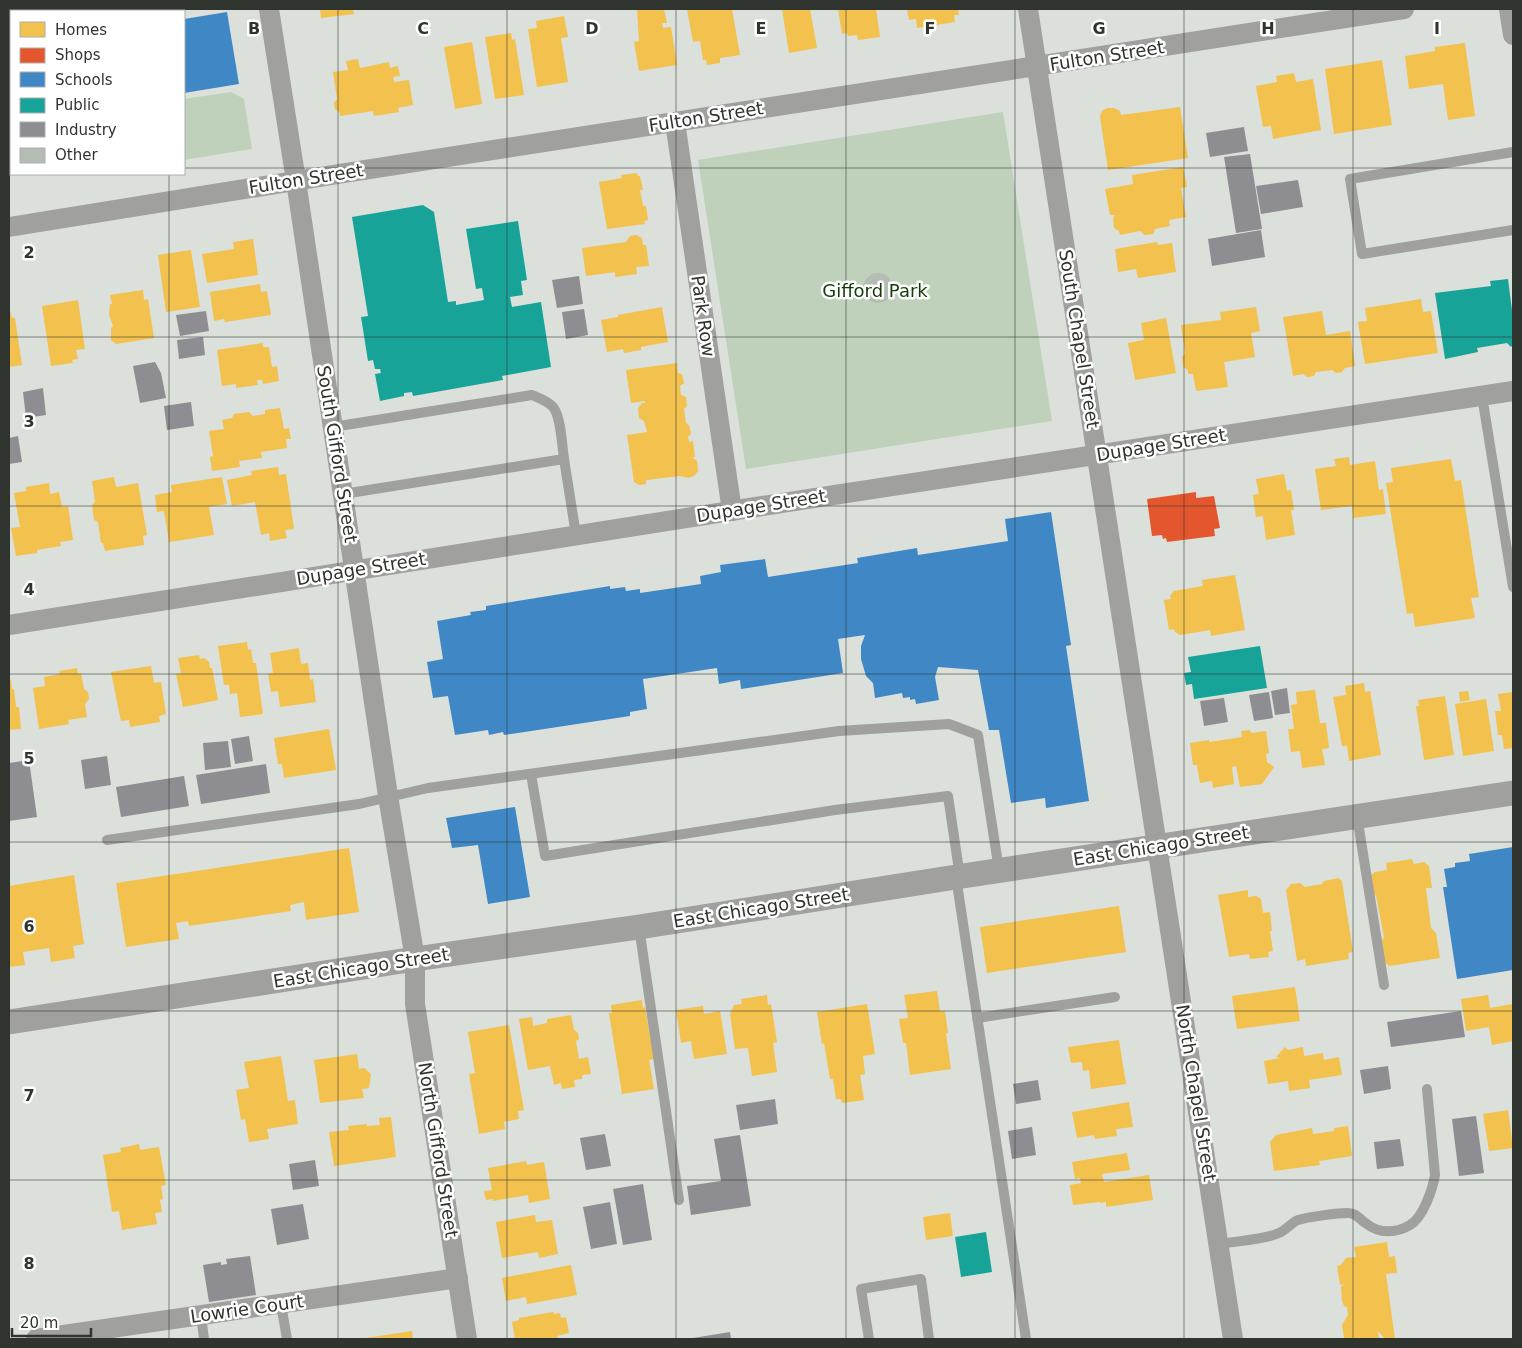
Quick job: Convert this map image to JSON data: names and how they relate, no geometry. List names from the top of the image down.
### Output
{
  "streets": {
    "street": [
      "Fulton Street",
      "Park Row",
      "South Chapel Street",
      "Dupage Street",
      "South Gifford Street",
      "East Chicago Street",
      "North Chapel Street",
      "North Gifford Street",
      "Lowrie Court"
    ]
  },
  "crossings": [
    ["Fulton Street", "Park Row"],
    ["Fulton Street", "South Chapel Street"],
    ["Fulton Street", "South Gifford Street"],
    ["Park Row", "Dupage Street"],
    ["South Chapel Street", "Dupage Street"],
    ["South Chapel Street", "East Chicago Street"],
    ["South Chapel Street", "North Chapel Street"],
    ["Dupage Street", "South Gifford Street"],
    ["South Gifford Street", "East Chicago Street"],
    ["South Gifford Street", "North Gifford Street"],
    ["East Chicago Street", "North Chapel Street"],
    ["East Chicago Street", "North Gifford Street"],
    ["North Gifford Street", "Lowrie Court"]
  ],
  "parks": ["Gifford Park"],
  "legend": [
    "Homes",
    "Shops",
    "Schools",
    "Public",
    "Industry",
    "Other"
  ],
  "scale_bar": "20 m",
  "grid": {
    "columns": [
      "B",
      "C",
      "D",
      "E",
      "F",
      "G",
      "H",
      "I"
    ],
    "rows": [
      "2",
      "3",
      "4",
      "5",
      "6",
      "7",
      "8"
    ]
  }
}
